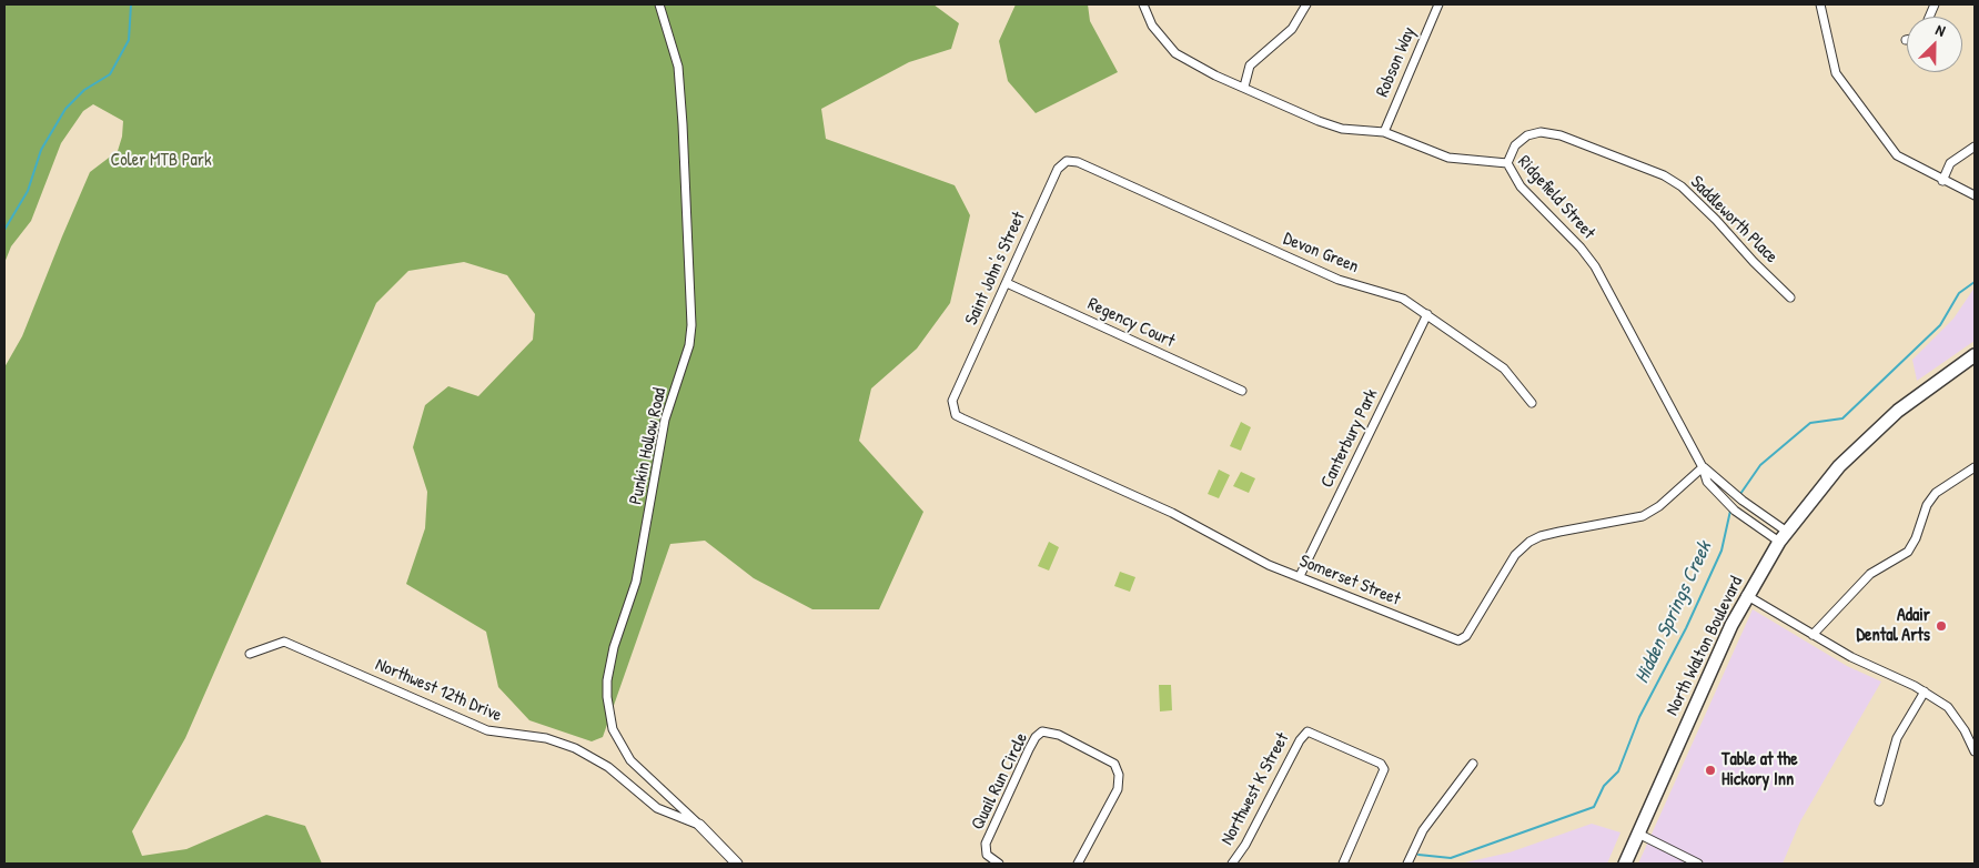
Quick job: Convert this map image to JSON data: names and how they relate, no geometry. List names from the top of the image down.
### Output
{
  "streets": {
    "main road": ["North Walton Boulevard"],
    "street": [
      "Robson Way",
      "Ridgefield Street",
      "Saddleworth Place",
      "Devon Green",
      "Saint John's Street",
      "Regency Court",
      "Canterbury Park",
      "Punkin Hollow Road",
      "Somerset Street",
      "Northwest 12th Drive",
      "Quail Run Circle",
      "Northwest K Street"
    ]
  },
  "crossings": [
    ["Robson Way", "Ridgefield Street"],
    ["Ridgefield Street", "Saddleworth Place"],
    ["Ridgefield Street", "Somerset Street"],
    ["Ridgefield Street", "North Walton Boulevard"],
    ["Devon Green", "Saint John's Street"],
    ["Devon Green", "Canterbury Park"],
    ["Saint John's Street", "Regency Court"],
    ["Saint John's Street", "Somerset Street"],
    ["Canterbury Park", "Somerset Street"],
    ["Punkin Hollow Road", "Northwest 12th Drive"]
  ],
  "water": ["Hidden Springs Creek"],
  "parks": ["Coler MTB Park"],
  "places": ["Adair Dental Arts", "Table at the Hickory Inn"],
  "north": "top right"
}
